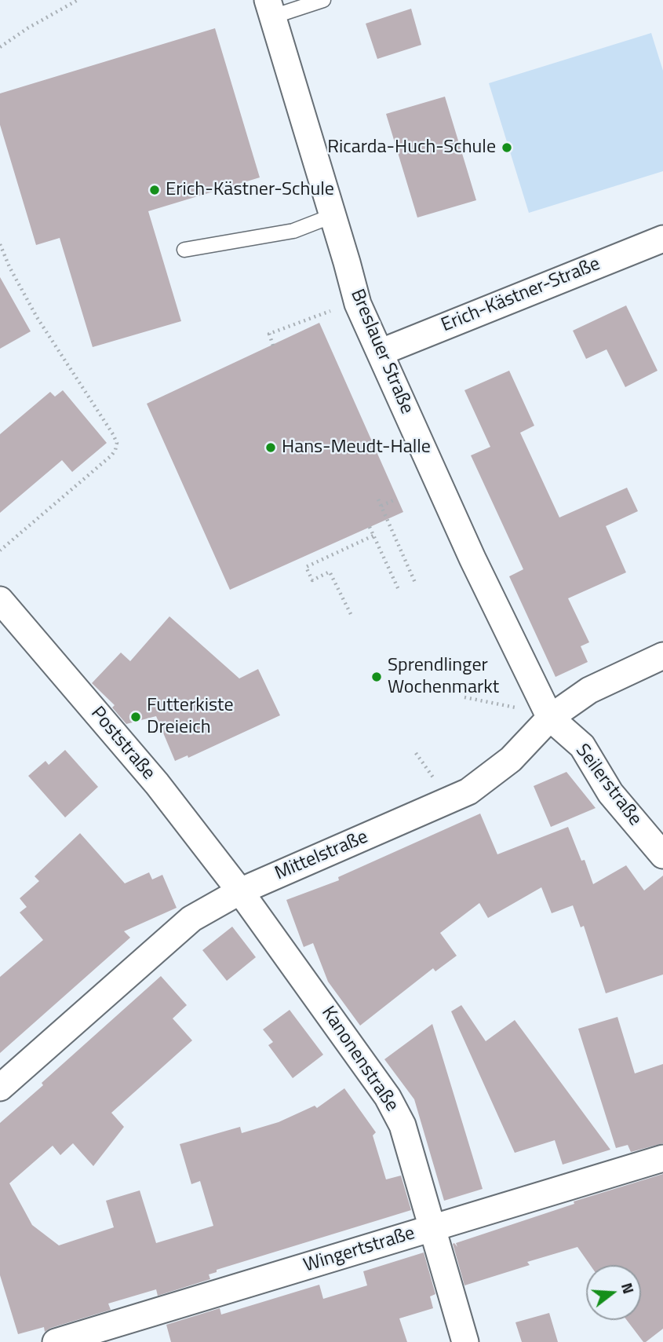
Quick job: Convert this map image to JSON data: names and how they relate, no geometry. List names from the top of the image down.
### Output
{
  "streets": {
    "street": [
      "Erich-Kästner-Straße",
      "Breslauer Straße",
      "Poststraße",
      "Seilerstraße",
      "Mittelstraße",
      "Kanonenstraße",
      "Wingertstraße"
    ]
  },
  "crossings": [
    ["Erich-Kästner-Straße", "Breslauer Straße"],
    ["Breslauer Straße", "Seilerstraße"],
    ["Breslauer Straße", "Mittelstraße"],
    ["Poststraße", "Mittelstraße"],
    ["Poststraße", "Kanonenstraße"],
    ["Seilerstraße", "Mittelstraße"],
    ["Mittelstraße", "Kanonenstraße"],
    ["Kanonenstraße", "Wingertstraße"]
  ],
  "places": [
    "Ricarda-Huch-Schule",
    "Erich-Kästner-Schule",
    "Hans-Meudt-Halle",
    "Sprendlinger Wochenmarkt",
    "Futterkiste Dreieich"
  ],
  "north": "right"
}
